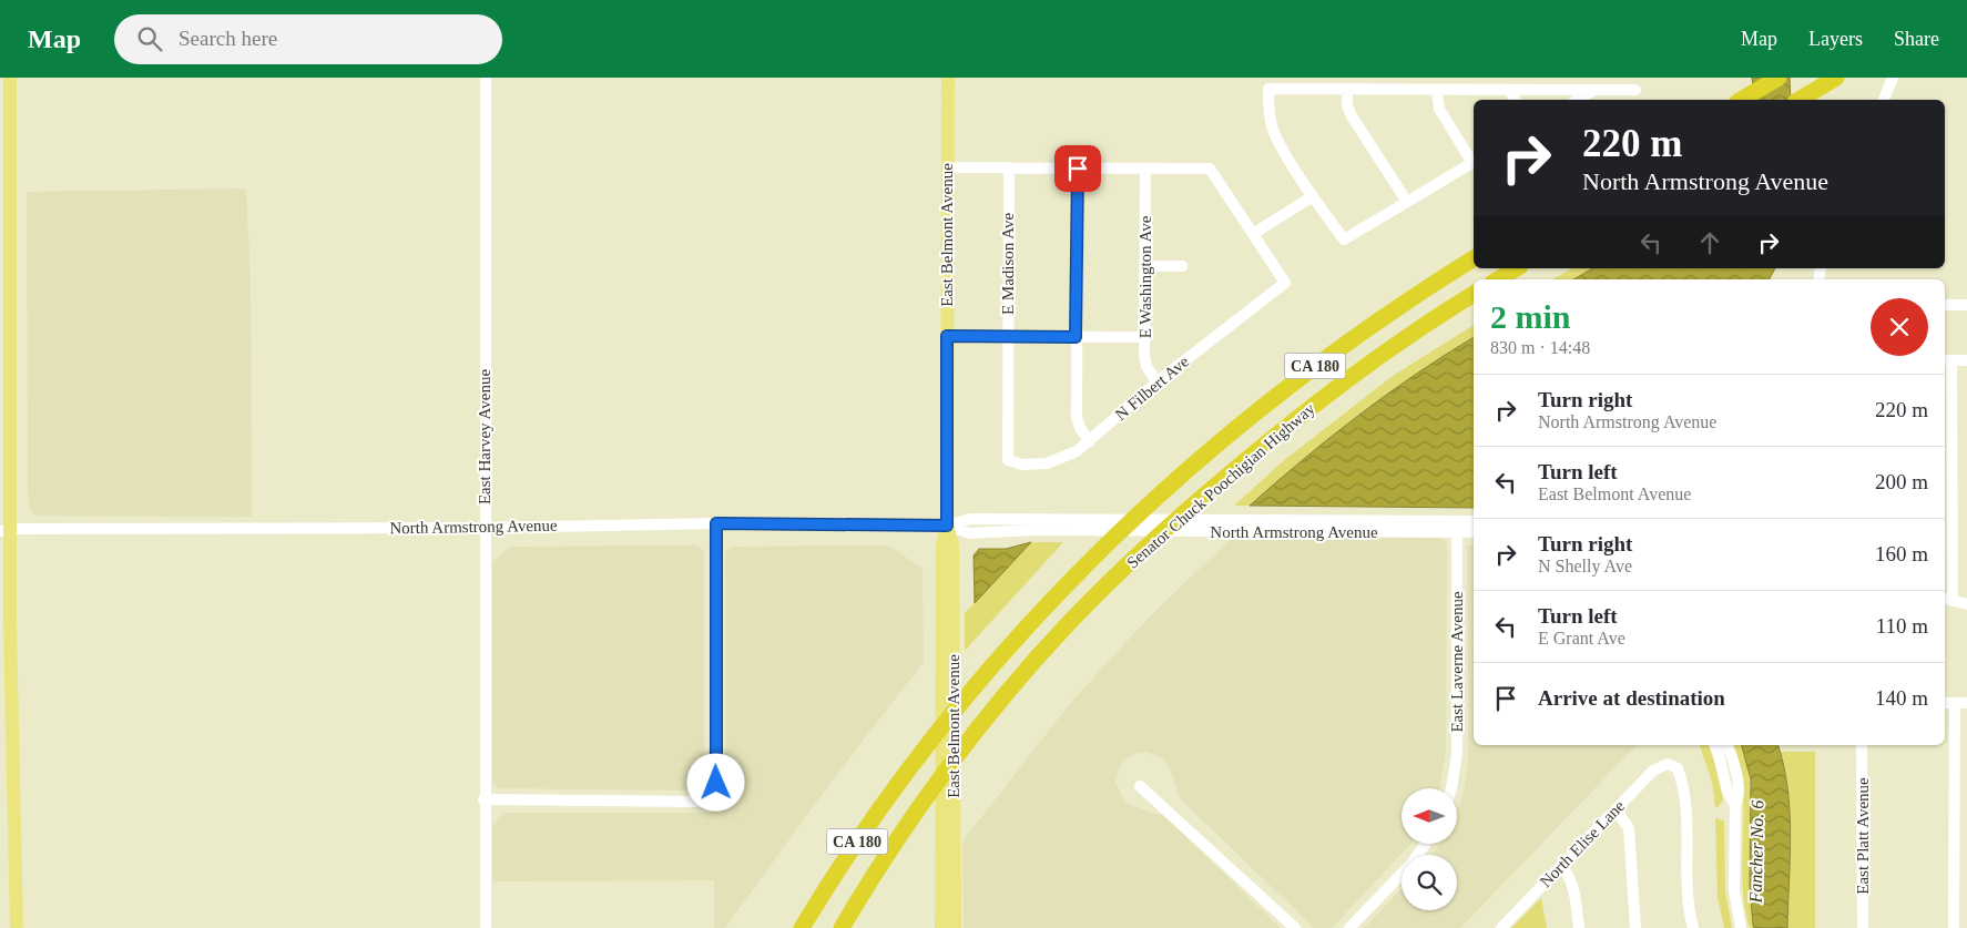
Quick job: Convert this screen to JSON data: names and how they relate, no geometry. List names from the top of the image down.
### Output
{
  "streets": {
    "highway": ["CA 180", "Senator Chuck Poochigian Highway"],
    "main road": ["East Belmont Avenue"],
    "street": [
      "E Madison Ave",
      "E Washington Ave",
      "N Filbert Ave",
      "East Harvey Avenue",
      "North Armstrong Avenue",
      "East Laverne Avenue",
      "East Platt Avenue",
      "North Elise Lane"
    ]
  },
  "crossings": [
    ["East Belmont Avenue", "North Armstrong Avenue"],
    ["E Madison Ave", "N Filbert Ave"],
    ["E Washington Ave", "N Filbert Ave"],
    ["East Harvey Avenue", "North Armstrong Avenue"],
    ["North Armstrong Avenue", "East Laverne Avenue"]
  ],
  "water": ["Fancher No. 6"],
  "north": "left",
  "page": {
    "header": "Map",
    "search": "Search here",
    "nav": ["Map", "Layers", "Share"],
    "turn": ["220 m", "North Armstrong Avenue"],
    "heading": ["2 min", "830 m · 14:48"],
    "list": [
      {
        "name": "Turn right",
        "note": "North Armstrong Avenue",
        "value": "220 m"
      },
      {
        "name": "Turn left",
        "note": "East Belmont Avenue",
        "value": "200 m"
      },
      {
        "name": "Turn right",
        "note": "N Shelly Ave",
        "value": "160 m"
      },
      {
        "name": "Turn left",
        "note": "E Grant Ave",
        "value": "110 m"
      },
      {
        "name": "Arrive at destination",
        "value": "140 m"
      }
    ]
  }
}
